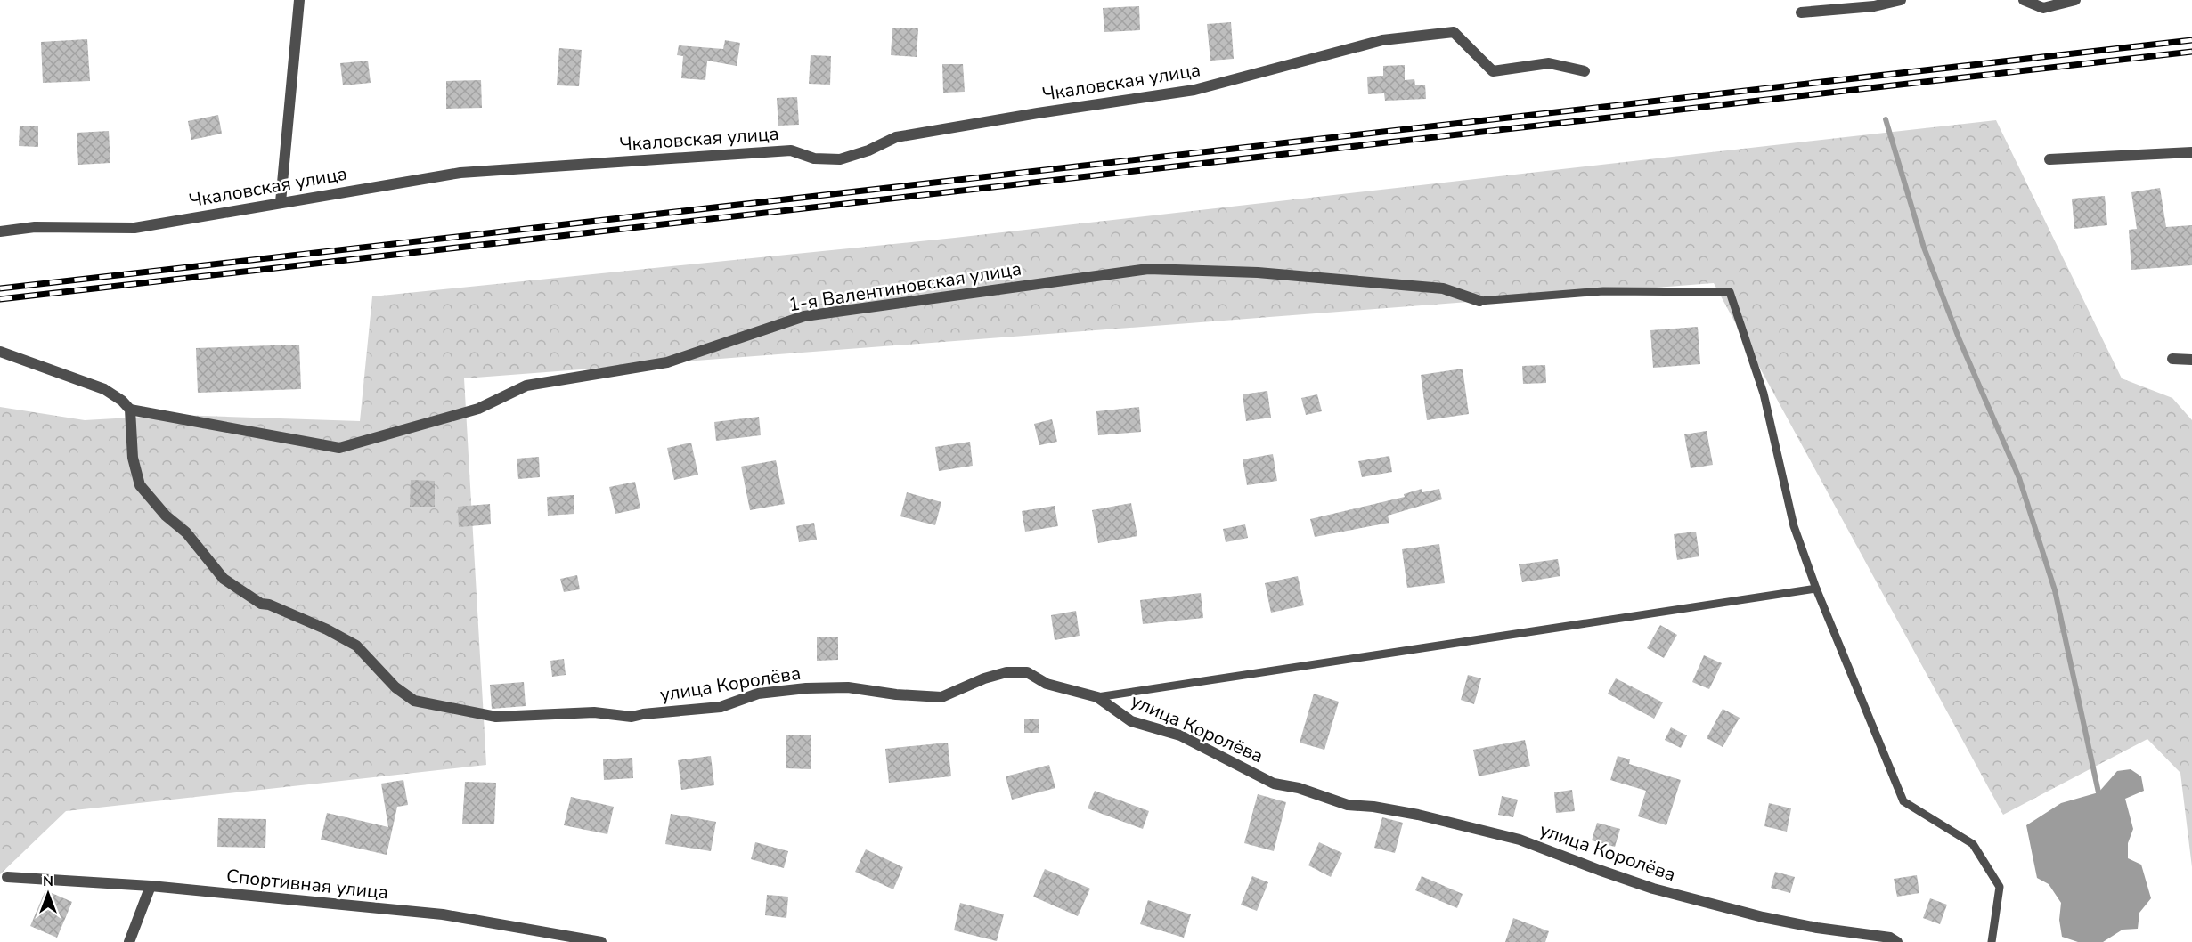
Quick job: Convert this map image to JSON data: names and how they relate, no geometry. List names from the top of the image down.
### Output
{
  "streets": {
    "street": [
      "Чкаловская улица",
      "1-я Валентиновская улица",
      "улица Королёва",
      "Спортивная улица"
    ]
  },
  "crossings": [
    ["1-я Валентиновская улица", "улица Королёва"]
  ],
  "north": "top"
}
